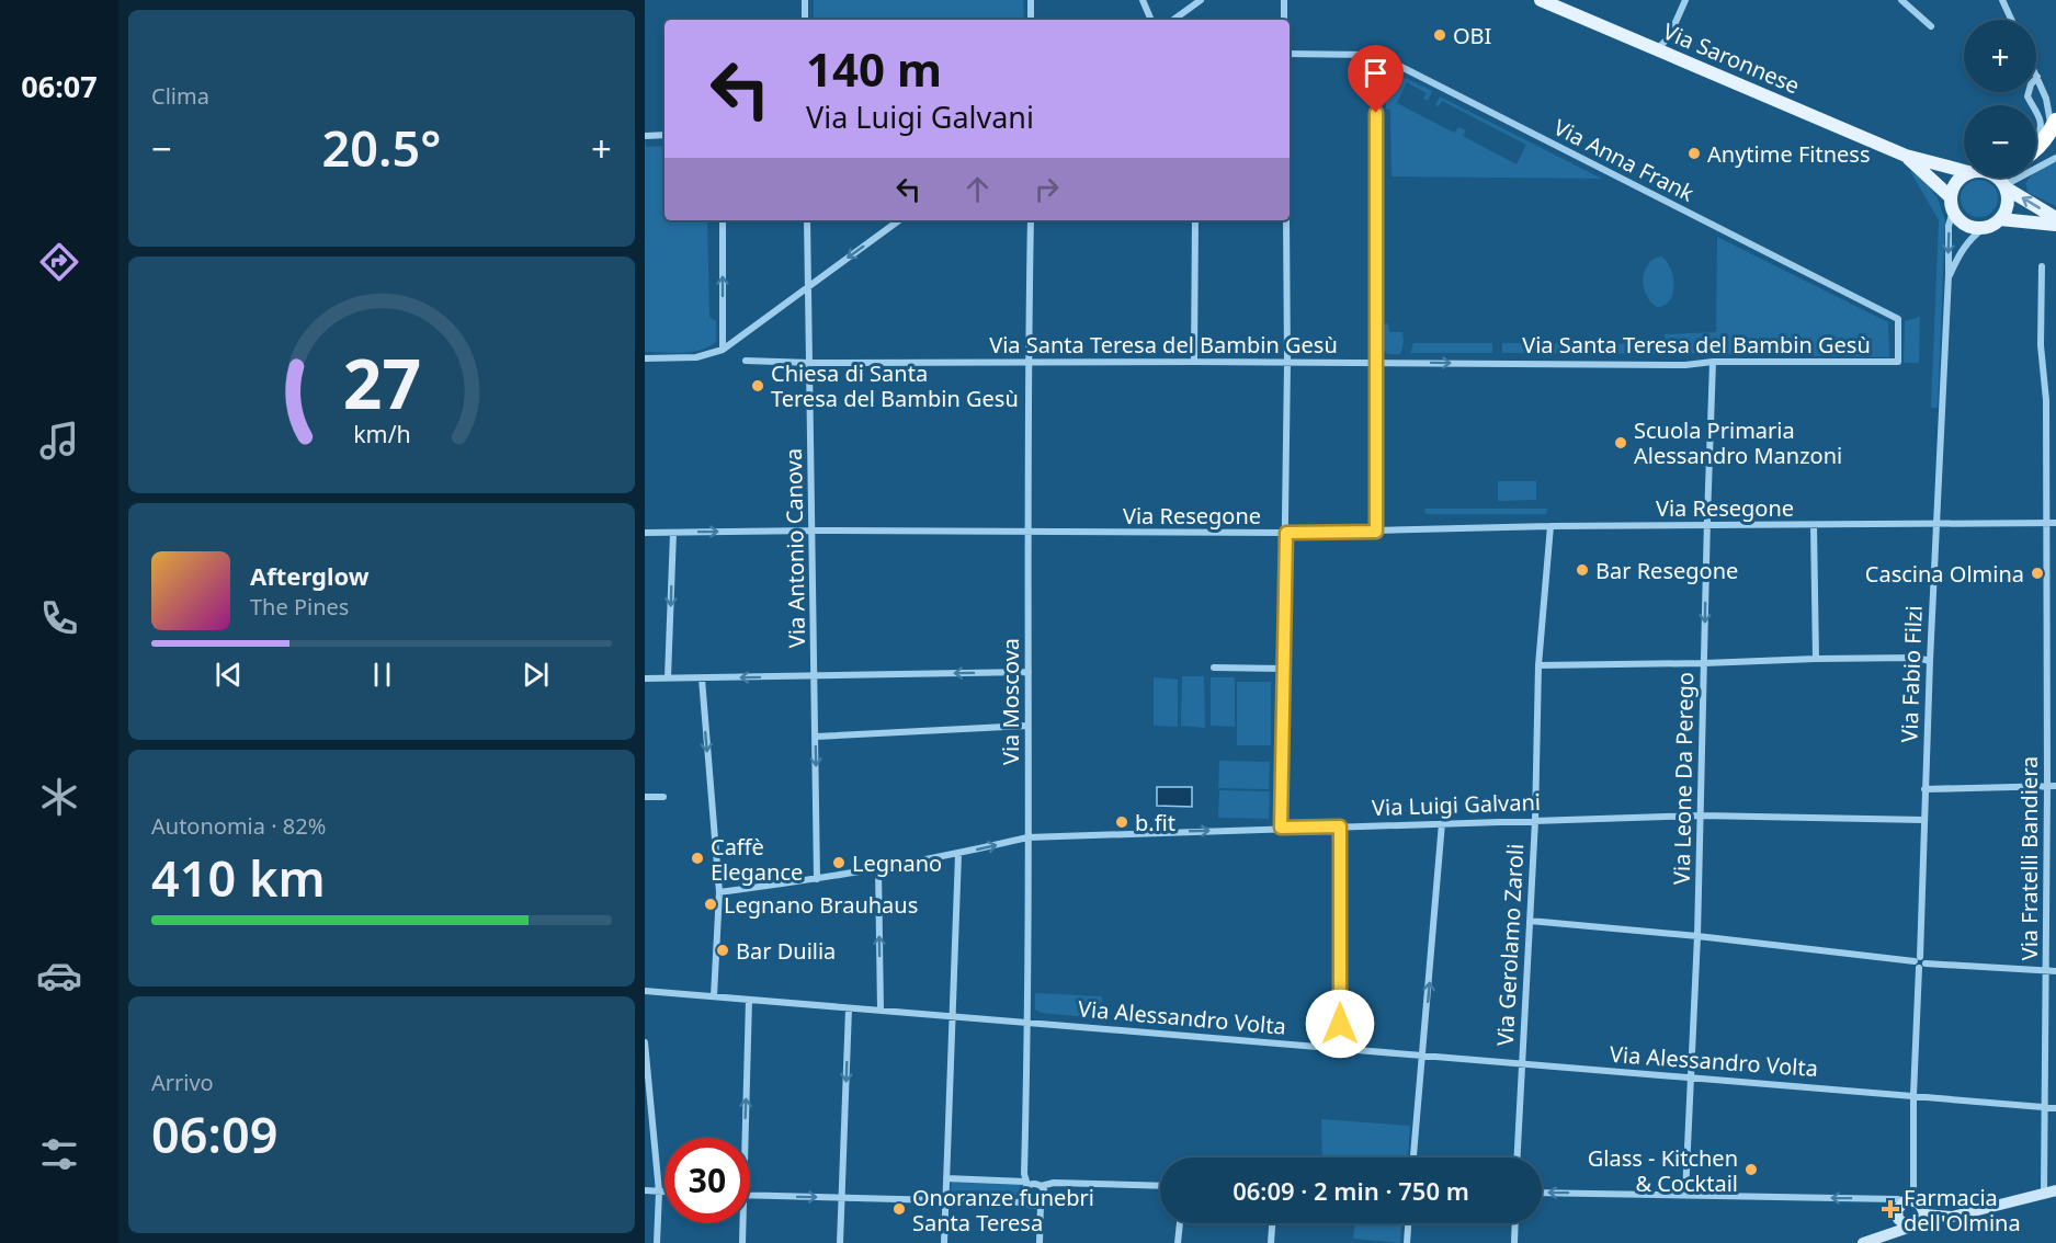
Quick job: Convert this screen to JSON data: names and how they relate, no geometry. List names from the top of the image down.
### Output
{
  "streets": {
    "main road": ["Via Saronnese"],
    "street": [
      "Via Anna Frank",
      "Via Santa Teresa del Bambin Gesù",
      "Via Resegone",
      "Via Antonio Canova",
      "Via Fabio Filzi",
      "Via Moscova",
      "Via Leone Da Perego",
      "Via Luigi Galvani",
      "Via Fratelli Bandiera",
      "Via Gerolamo Zaroli",
      "Via Alessandro Volta"
    ]
  },
  "crossings": [
    ["Via Saronnese", "Via Fabio Filzi"],
    ["Via Anna Frank", "Via Santa Teresa del Bambin Gesù"],
    ["Via Santa Teresa del Bambin Gesù", "Via Antonio Canova"],
    ["Via Santa Teresa del Bambin Gesù", "Via Moscova"],
    ["Via Santa Teresa del Bambin Gesù", "Via Leone Da Perego"],
    ["Via Resegone", "Via Antonio Canova"],
    ["Via Resegone", "Via Fabio Filzi"],
    ["Via Resegone", "Via Moscova"],
    ["Via Resegone", "Via Leone Da Perego"],
    ["Via Resegone", "Via Fratelli Bandiera"],
    ["Via Resegone", "Via Gerolamo Zaroli"],
    ["Via Antonio Canova", "Via Luigi Galvani"],
    ["Via Fabio Filzi", "Via Luigi Galvani"],
    ["Via Moscova", "Via Luigi Galvani"],
    ["Via Moscova", "Via Alessandro Volta"],
    ["Via Leone Da Perego", "Via Luigi Galvani"],
    ["Via Leone Da Perego", "Via Alessandro Volta"],
    ["Via Luigi Galvani", "Via Gerolamo Zaroli"],
    ["Via Fratelli Bandiera", "Via Alessandro Volta"],
    ["Via Gerolamo Zaroli", "Via Alessandro Volta"]
  ],
  "places": {
    "other": [
      "OBI",
      "Anytime Fitness",
      "Chiesa di Santa Teresa del Bambin Gesù",
      "Scuola Primaria Alessandro Manzoni",
      "Bar Resegone",
      "Cascina Olmina",
      "b.fit",
      "Caffè Elegance",
      "Legnano",
      "Legnano Brauhaus",
      "Bar Duilia",
      "Glass - Kitchen & Cocktail",
      "Onoranze funebri Santa Teresa"
    ],
    "health": ["Farmacia dell'Olmina"]
  },
  "page": {
    "tabs": "06:07",
    "tile": [
      "Clima",
      ["Autonomia · 82%", "410 km"],
      ["Arrivo", "06:09"]
    ],
    "map_buttons": ["+", "−"],
    "turn": ["140 m", "Via Luigi Galvani"],
    "heat": ["−", "20.5°", "+"],
    "song": ["Afterglow", "The Pines"],
    "limit": "30",
    "trip": "06:09 · 2 min · 750 m",
    "gauge": ["27", "km/h"]
  }
}
